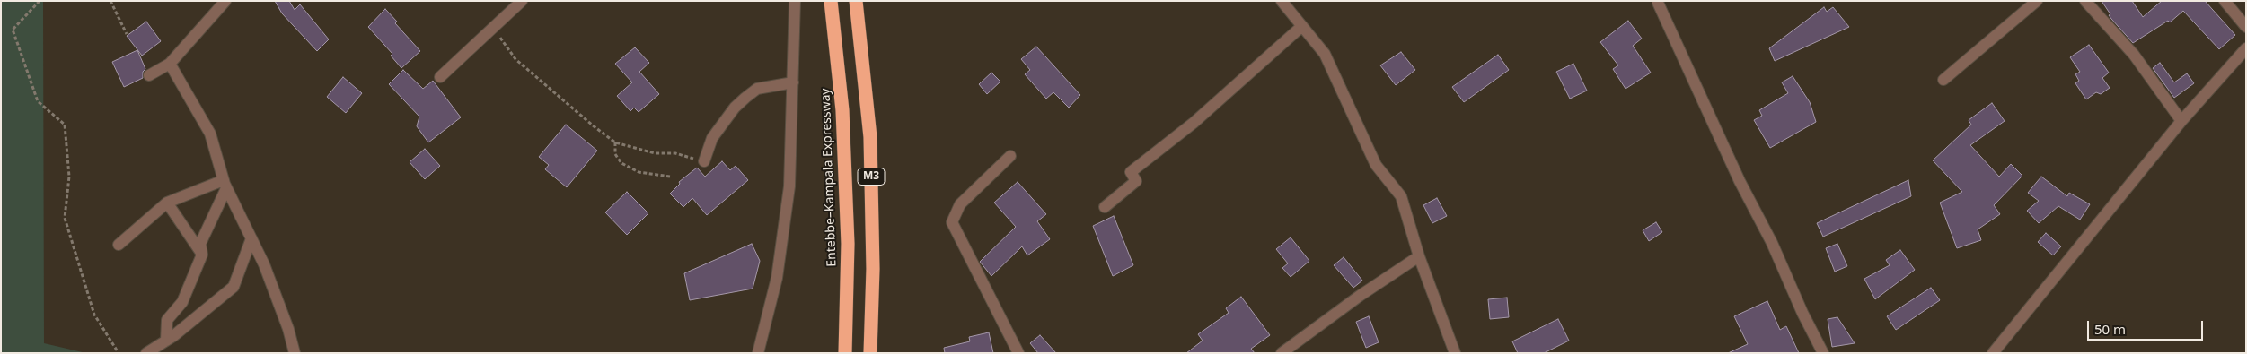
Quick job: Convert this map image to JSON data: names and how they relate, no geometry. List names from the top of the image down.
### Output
{
  "streets": {
    "highway": ["M3", "Entebbe–Kampala Expressway"]
  },
  "scale_bar": "50 m"
}
